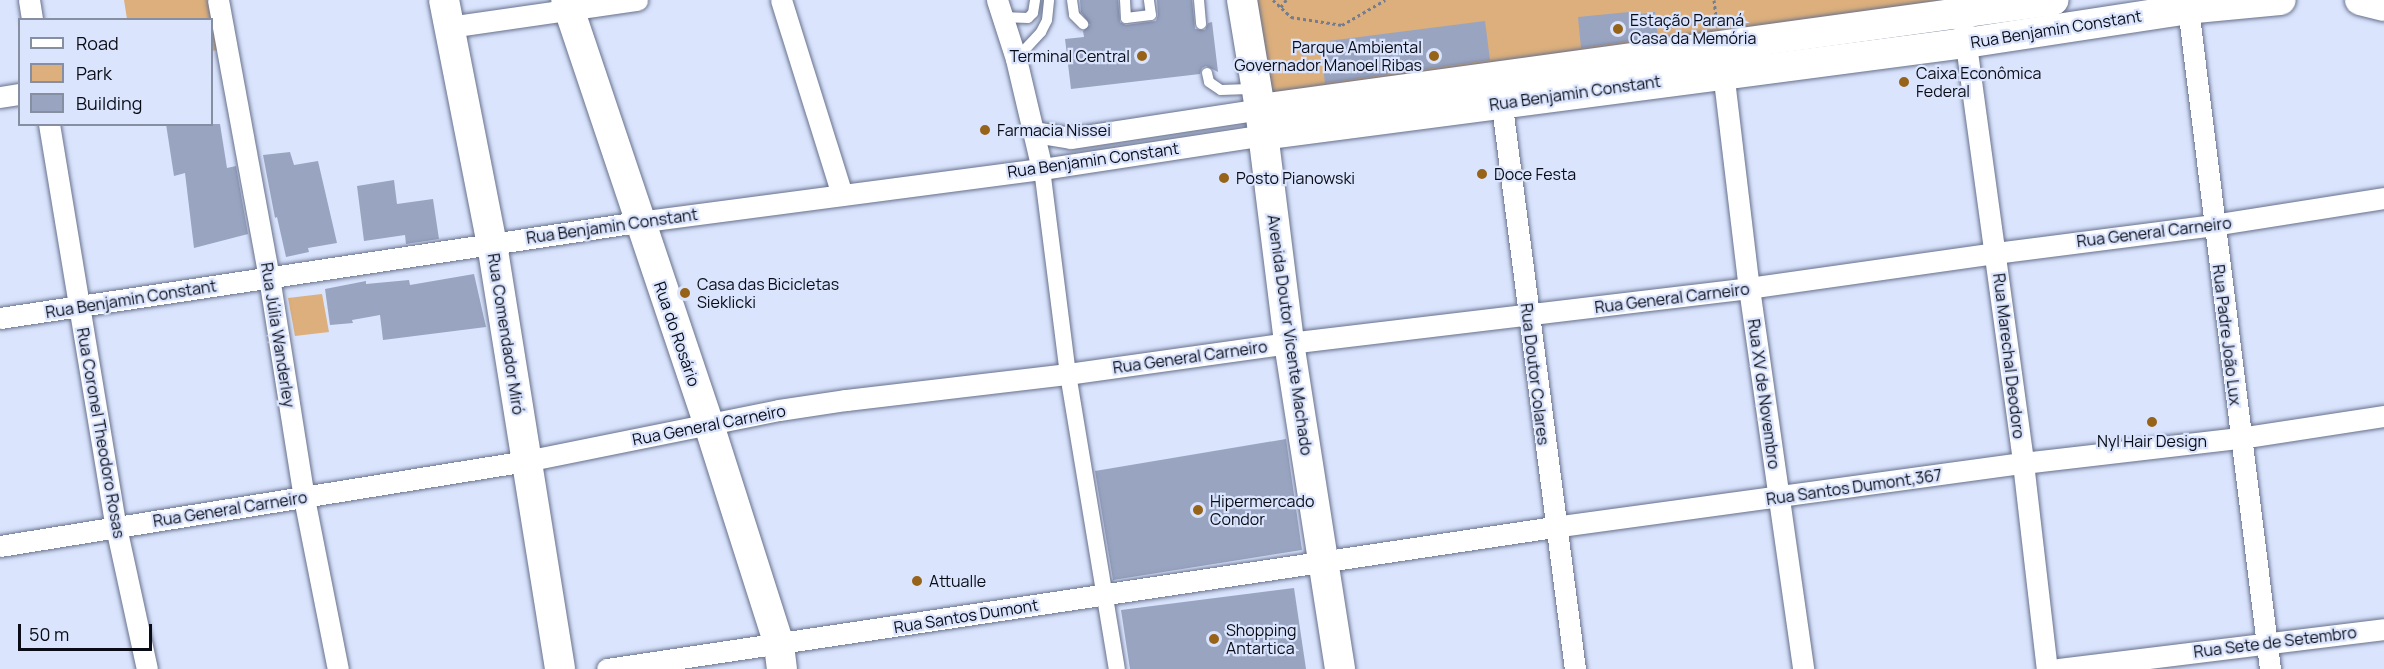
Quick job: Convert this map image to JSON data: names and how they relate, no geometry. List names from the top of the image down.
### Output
{
  "streets": {
    "main road": [
      "Rua Benjamin Constant",
      "Rua Comendador Miró",
      "Rua do Rosário",
      "Avenida Doutor Vicente Machado"
    ],
    "street": [
      "Rua General Carneiro",
      "Rua Júlia Wanderley",
      "Rua Padre João Lux",
      "Rua Marechal Deodoro",
      "Rua Doutor Colares",
      "Rua XV de Novembro",
      "Rua Coronel Theodoro Rosas",
      "Rua Santos Dumont,367",
      "Rua Santos Dumont",
      "Rua Sete de Setembro"
    ]
  },
  "crossings": [
    ["Rua Benjamin Constant", "Rua Comendador Miró"],
    ["Rua Benjamin Constant", "Rua do Rosário"],
    ["Rua Benjamin Constant", "Rua Júlia Wanderley"],
    ["Rua Benjamin Constant", "Avenida Doutor Vicente Machado"],
    ["Rua Benjamin Constant", "Rua Padre João Lux"],
    ["Rua Benjamin Constant", "Rua Marechal Deodoro"],
    ["Rua Benjamin Constant", "Rua Doutor Colares"],
    ["Rua Benjamin Constant", "Rua XV de Novembro"],
    ["Rua Benjamin Constant", "Rua Coronel Theodoro Rosas"],
    ["Rua General Carneiro", "Rua Comendador Miró"],
    ["Rua General Carneiro", "Rua do Rosário"],
    ["Rua General Carneiro", "Rua Júlia Wanderley"],
    ["Rua General Carneiro", "Avenida Doutor Vicente Machado"],
    ["Rua General Carneiro", "Rua Padre João Lux"],
    ["Rua General Carneiro", "Rua Marechal Deodoro"],
    ["Rua General Carneiro", "Rua Doutor Colares"],
    ["Rua General Carneiro", "Rua XV de Novembro"],
    ["Rua General Carneiro", "Rua Coronel Theodoro Rosas"],
    ["Rua do Rosário", "Rua Santos Dumont"],
    ["Avenida Doutor Vicente Machado", "Rua Santos Dumont,367"],
    ["Avenida Doutor Vicente Machado", "Rua Santos Dumont"],
    ["Rua Padre João Lux", "Rua Santos Dumont,367"],
    ["Rua Padre João Lux", "Rua Sete de Setembro"],
    ["Rua Marechal Deodoro", "Rua Santos Dumont,367"],
    ["Rua Doutor Colares", "Rua Santos Dumont,367"],
    ["Rua XV de Novembro", "Rua Santos Dumont,367"],
    ["Rua Santos Dumont,367", "Rua Santos Dumont"]
  ],
  "places": [
    "Estação Paraná Casa da Memória",
    "Terminal Central",
    "Parque Ambiental Governador Manoel Ribas",
    "Caixa Econômica Federal",
    "Farmacia Nissei",
    "Doce Festa",
    "Posto Pianowski",
    "Casa das Bicicletas Sieklicki",
    "Nyl Hair Design",
    "Hipermercado Condor",
    "Attualle",
    "Shopping Antartica"
  ],
  "legend": ["Road", "Park", "Building"],
  "scale_bar": "50 m"
}
